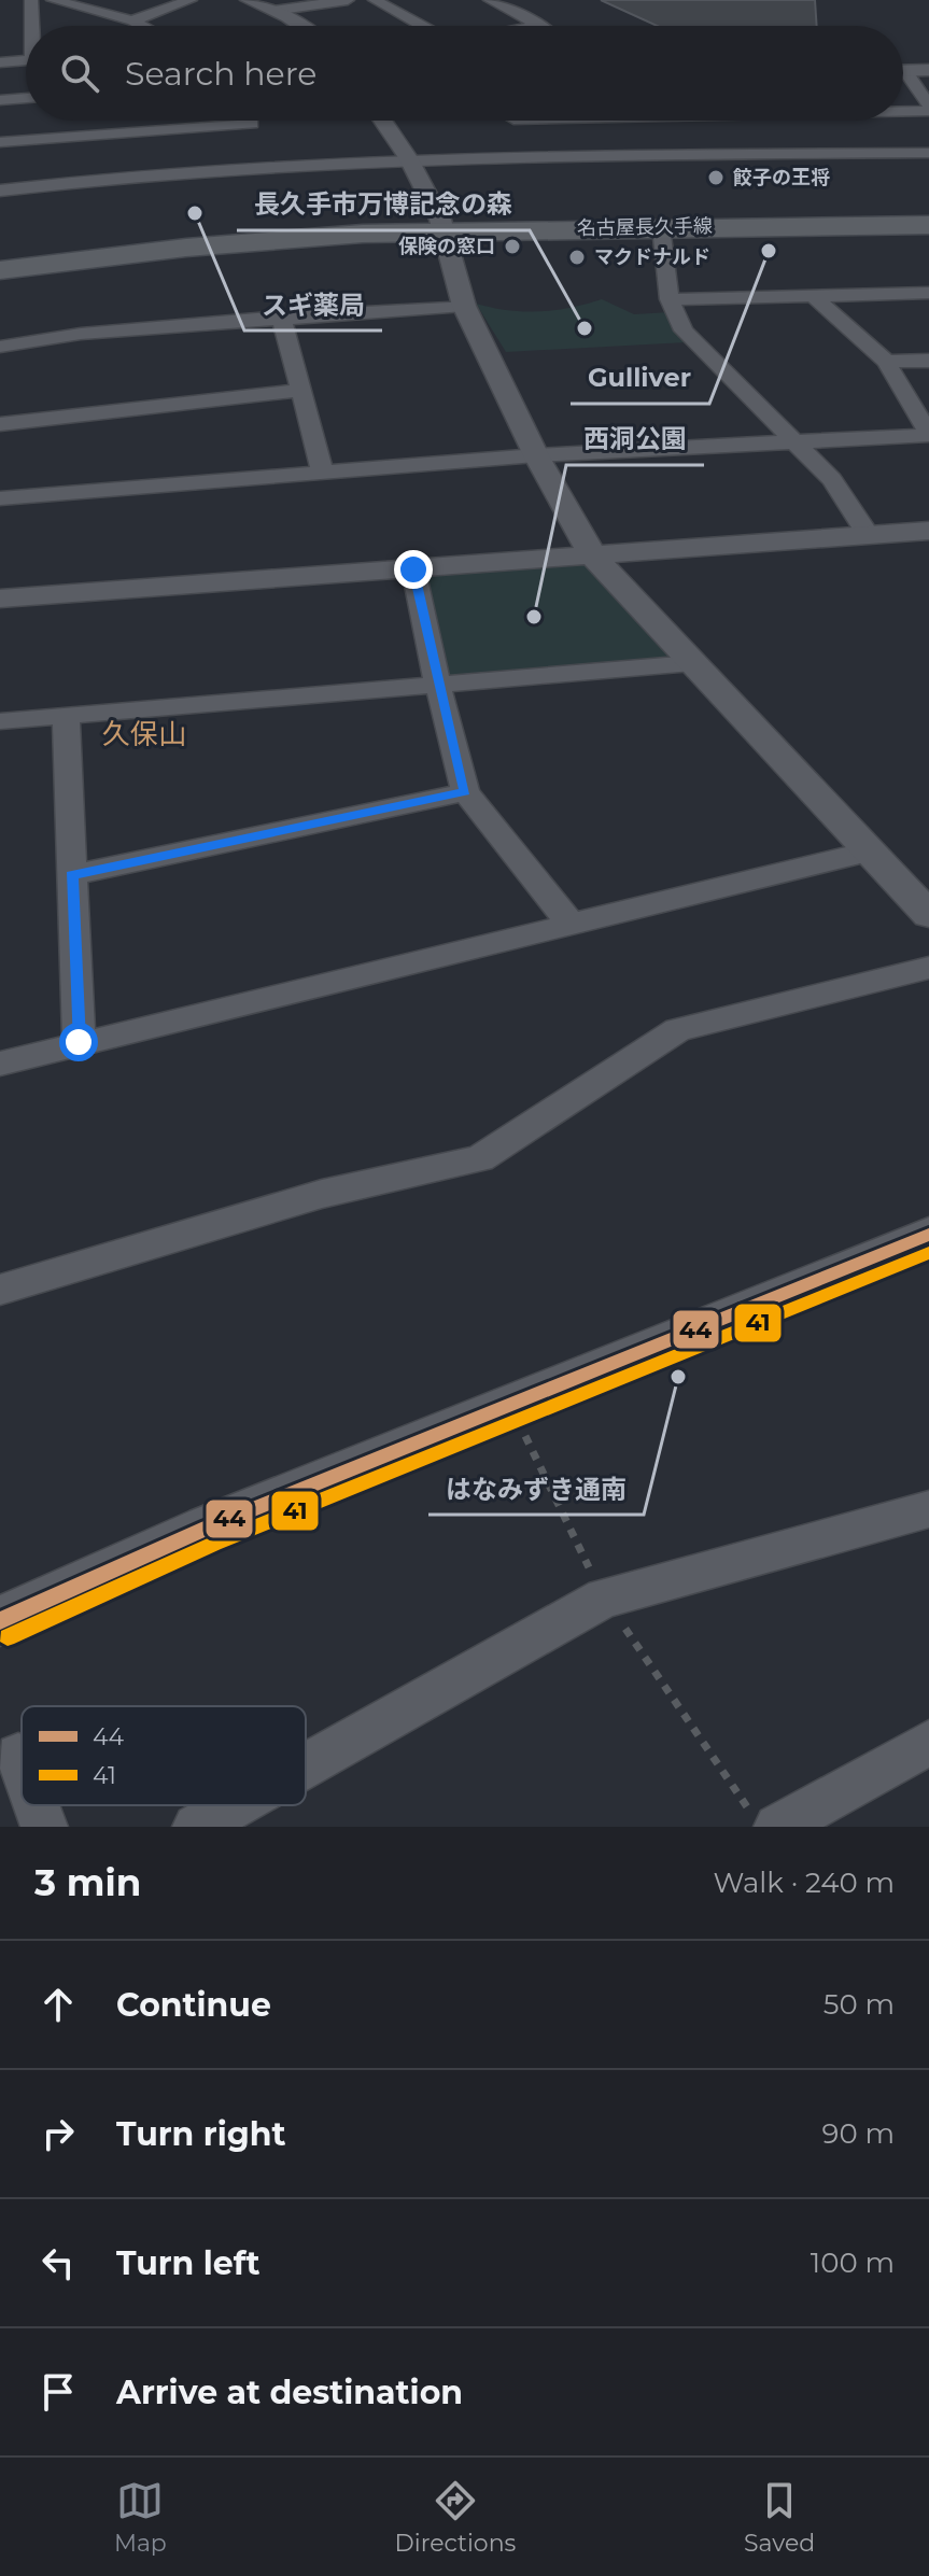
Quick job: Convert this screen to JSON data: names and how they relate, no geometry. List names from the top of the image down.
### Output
{
  "streets": {
    "main road": ["名古屋長久手線"]
  },
  "districts": ["久保山"],
  "places": [
    "餃子の王将",
    "スギ薬局",
    "保険の窓口",
    "Gulliver",
    "マクドナルド",
    "長久手市万博記念の森",
    "西洞公園",
    "はなみずき通南"
  ],
  "lines": ["transit line 44", "transit line 41"],
  "legend": ["44", "41"],
  "page": {
    "search": "Search here",
    "heading": ["3 min", "Walk · 240 m"],
    "list": [
      ["Continue", "50 m"],
      ["Turn right", "90 m"],
      ["Turn left", "100 m"],
      "Arrive at destination"
    ],
    "nav": ["Map", "Directions", "Saved"]
  }
}
